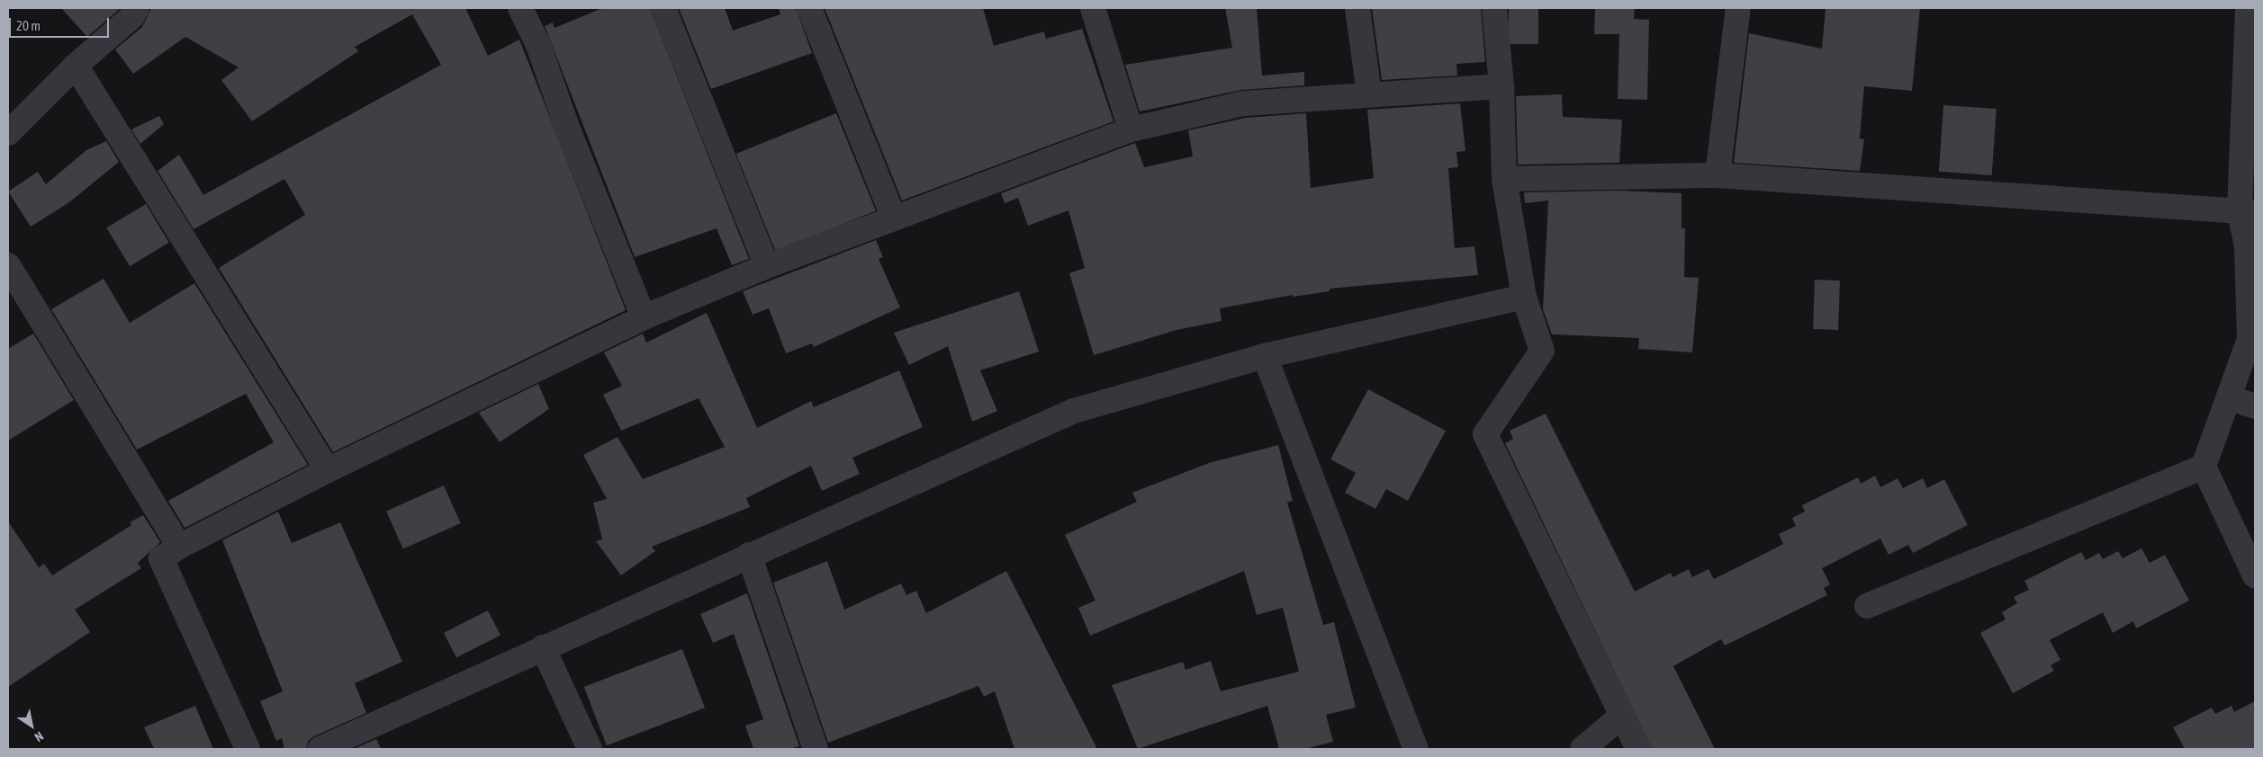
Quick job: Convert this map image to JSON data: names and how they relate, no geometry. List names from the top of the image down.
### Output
{
  "scale_bar": "20 m",
  "north": "bottom right"
}
